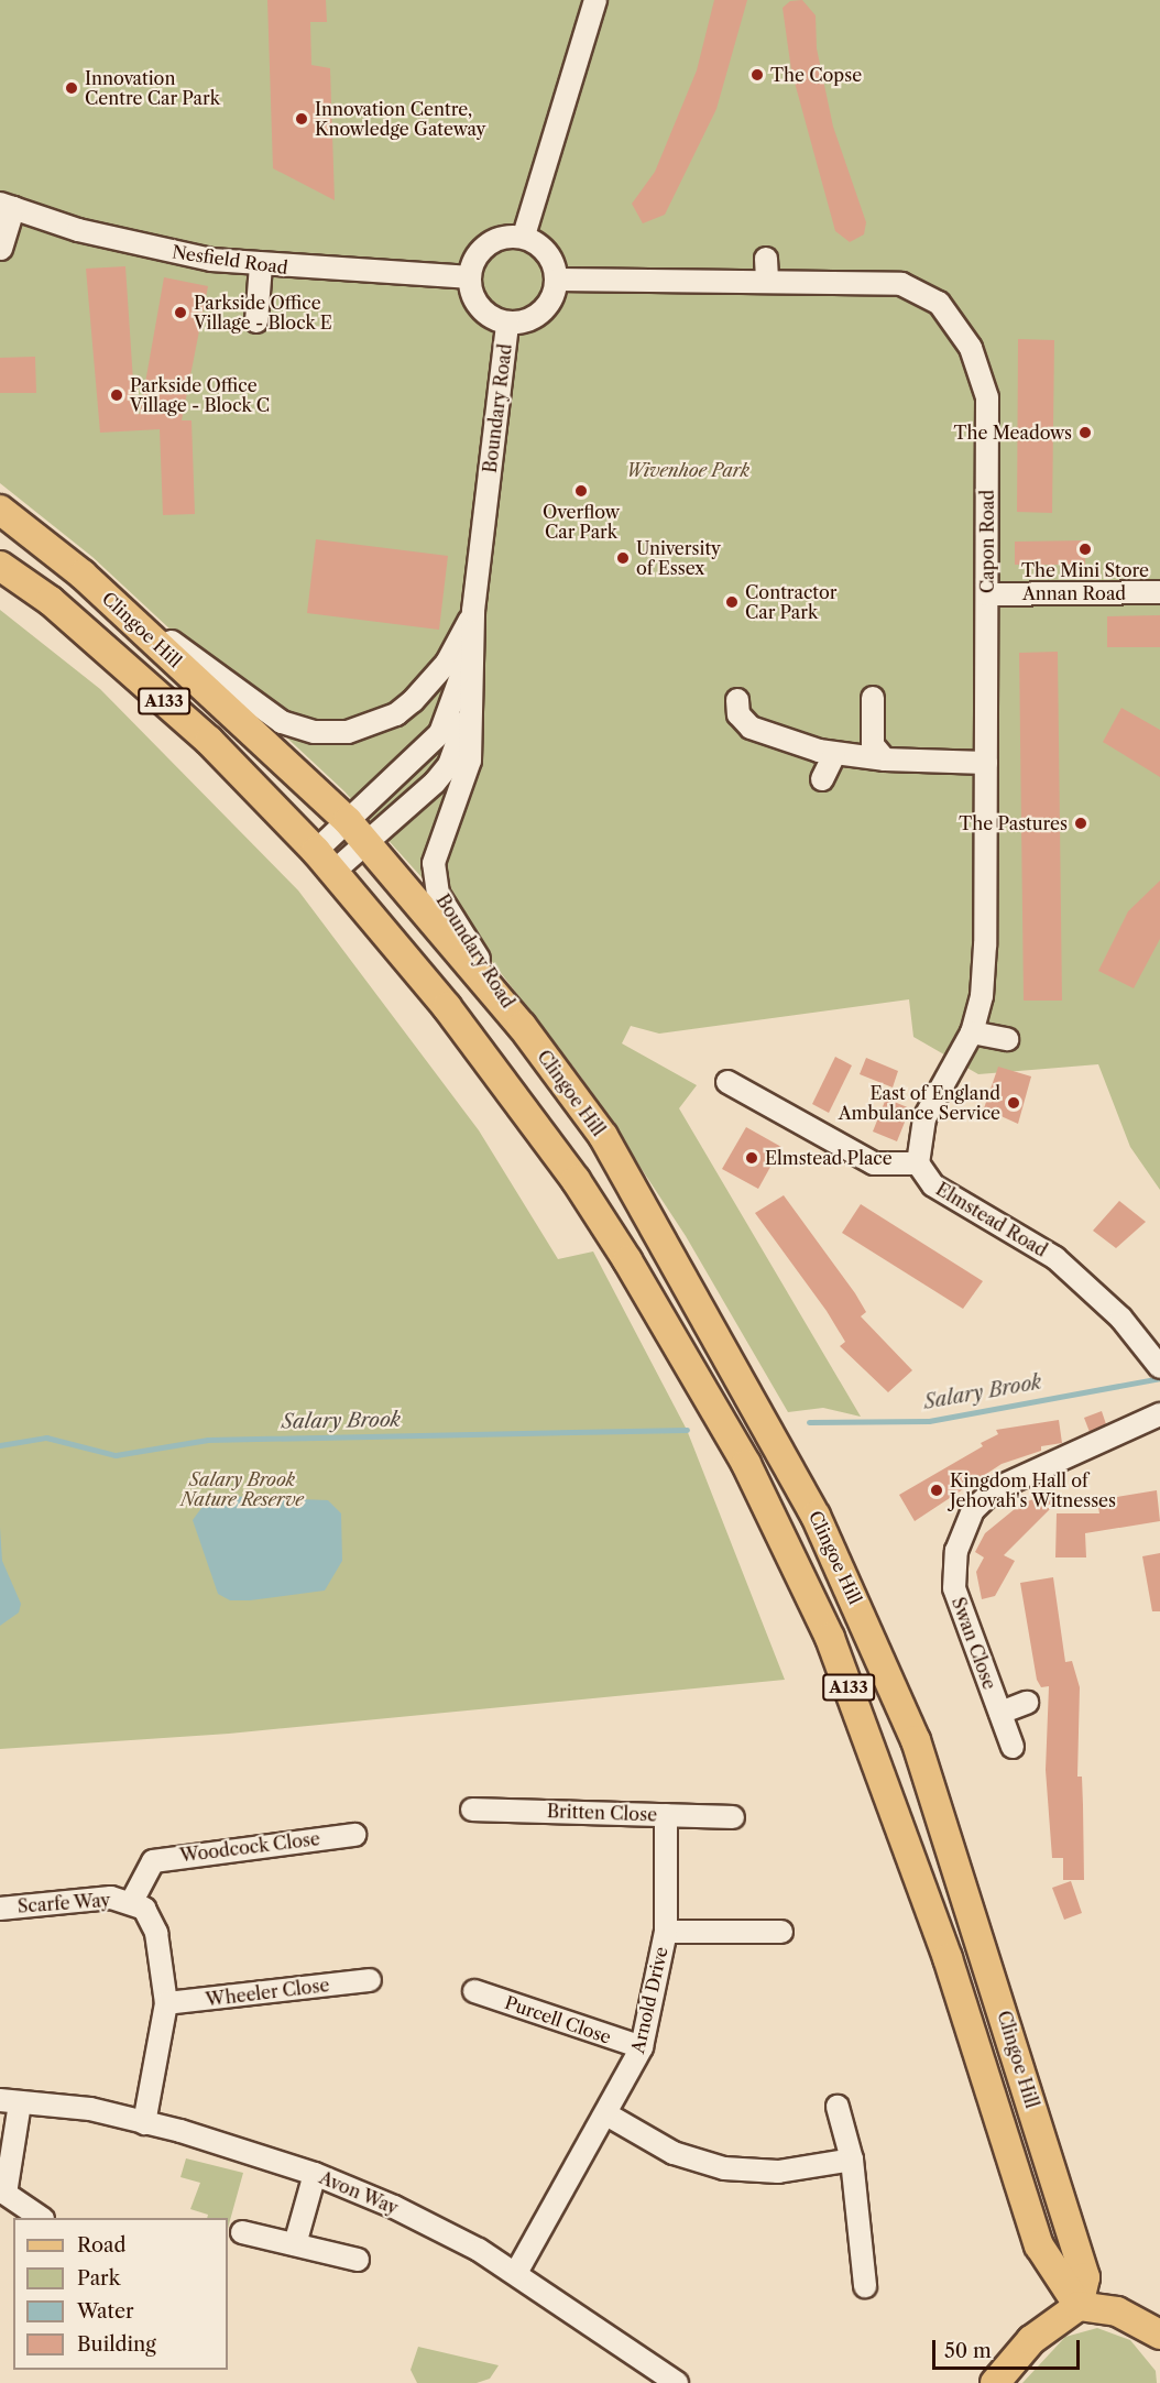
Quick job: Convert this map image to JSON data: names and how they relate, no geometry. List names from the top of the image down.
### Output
{
  "streets": {
    "main road": ["Clingoe Hill", "A133"],
    "street": [
      "Nesfield Road",
      "Boundary Road",
      "Capon Road",
      "Annan Road",
      "Elmstead Road",
      "Swan Close",
      "Britten Close",
      "Woodcock Close",
      "Scarfe Way",
      "Wheeler Close",
      "Arnold Drive",
      "Purcell Close",
      "Avon Way"
    ]
  },
  "crossings": [
    ["Nesfield Road", "Boundary Road"],
    ["Nesfield Road", "Capon Road"],
    ["Boundary Road", "Capon Road"],
    ["Boundary Road", "Clingoe Hill"],
    ["Capon Road", "Annan Road"],
    ["Capon Road", "Elmstead Road"],
    ["Britten Close", "Arnold Drive"],
    ["Woodcock Close", "Scarfe Way"],
    ["Scarfe Way", "Wheeler Close"],
    ["Scarfe Way", "Avon Way"],
    ["Arnold Drive", "Purcell Close"],
    ["Arnold Drive", "Avon Way"]
  ],
  "water": ["Salary Brook"],
  "parks": ["Wivenhoe Park", "Salary Brook Nature Reserve"],
  "places": [
    "The Copse",
    "Innovation Centre Car Park",
    "Innovation Centre, Knowledge Gateway",
    "Parkside Office Village - Block E",
    "Parkside Office Village - Block C",
    "The Meadows",
    "Overflow Car Park",
    "The Mini Store",
    "University of Essex",
    "Contractor Car Park",
    "The Pastures",
    "East of England Ambulance Service",
    "Elmstead Place",
    "Kingdom Hall of Jehovah's Witnesses"
  ],
  "legend": [
    "Road",
    "Park",
    "Water",
    "Building"
  ],
  "scale_bar": "50 m"
}
